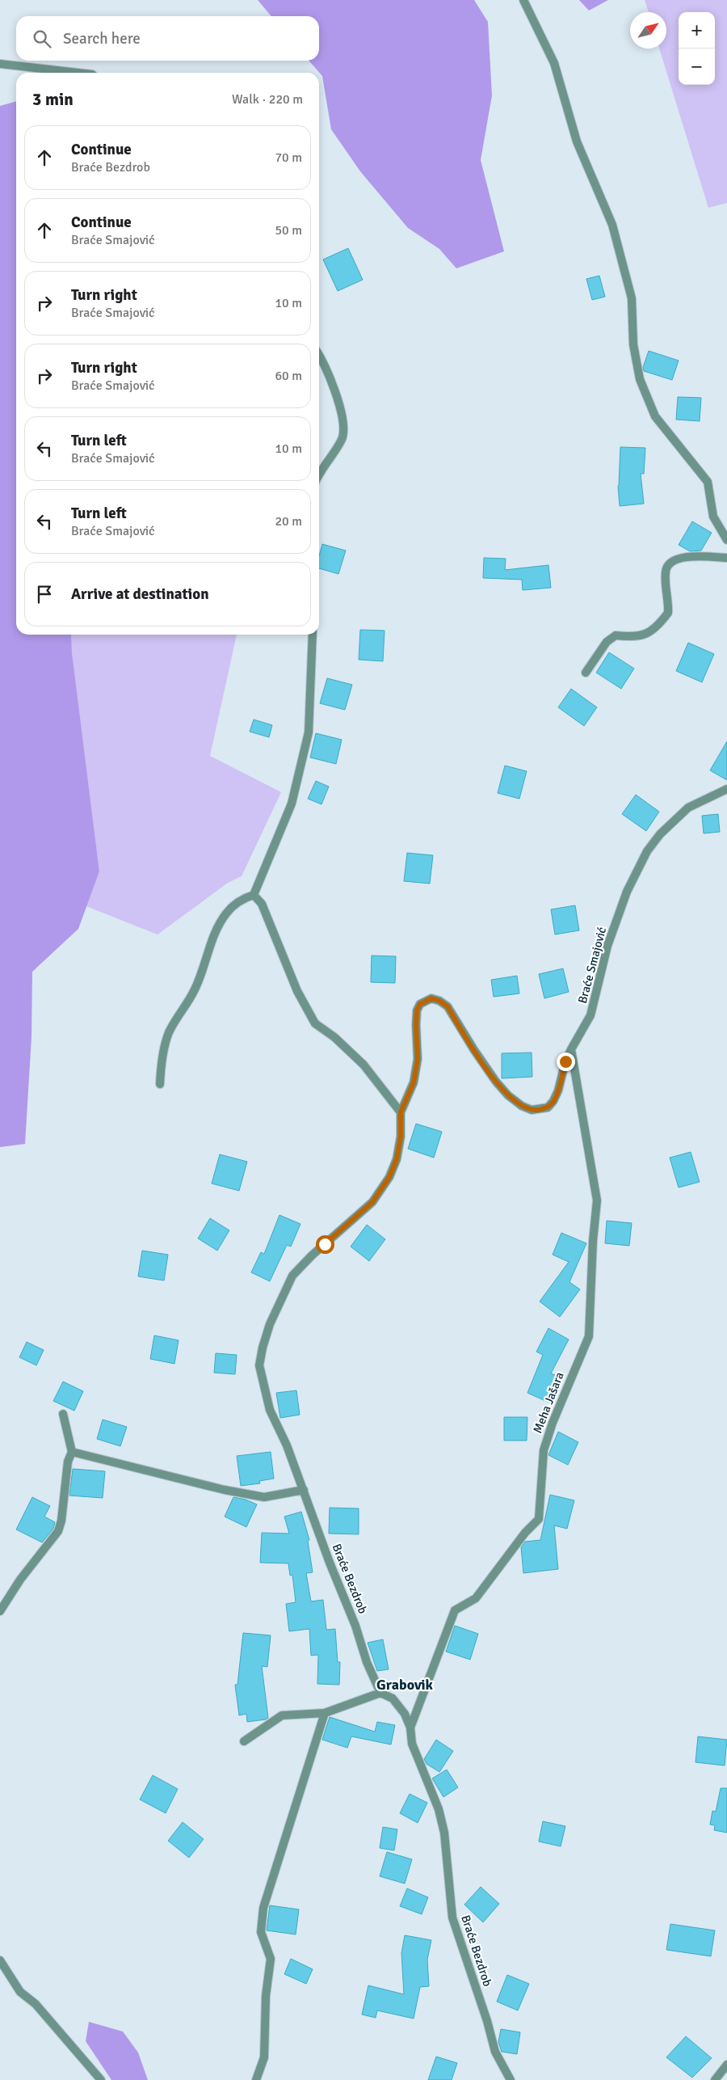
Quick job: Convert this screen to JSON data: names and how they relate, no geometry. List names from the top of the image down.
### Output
{
  "streets": {
    "street": ["Braće Smajović", "Meha Jašara", "Braće Bezdrob"]
  },
  "crossings": [
    ["Braće Smajović", "Meha Jašara"],
    ["Braće Smajović", "Braće Bezdrob"],
    ["Meha Jašara", "Braće Bezdrob"]
  ],
  "districts": ["Grabovik"],
  "north": "top right",
  "page": {
    "map_buttons": ["+", "−"],
    "search": "Search here",
    "heading": ["3 min", "Walk · 220 m"],
    "list": [
      ["Continue", "Braće Bezdrob", "70 m"],
      ["Continue", "Braće Smajović", "50 m"],
      ["Turn right", "Braće Smajović", "10 m"],
      ["Turn right", "Braće Smajović", "60 m"],
      ["Turn left", "Braće Smajović", "10 m"],
      ["Turn left", "Braće Smajović", "20 m"],
      "Arrive at destination"
    ]
  }
}
